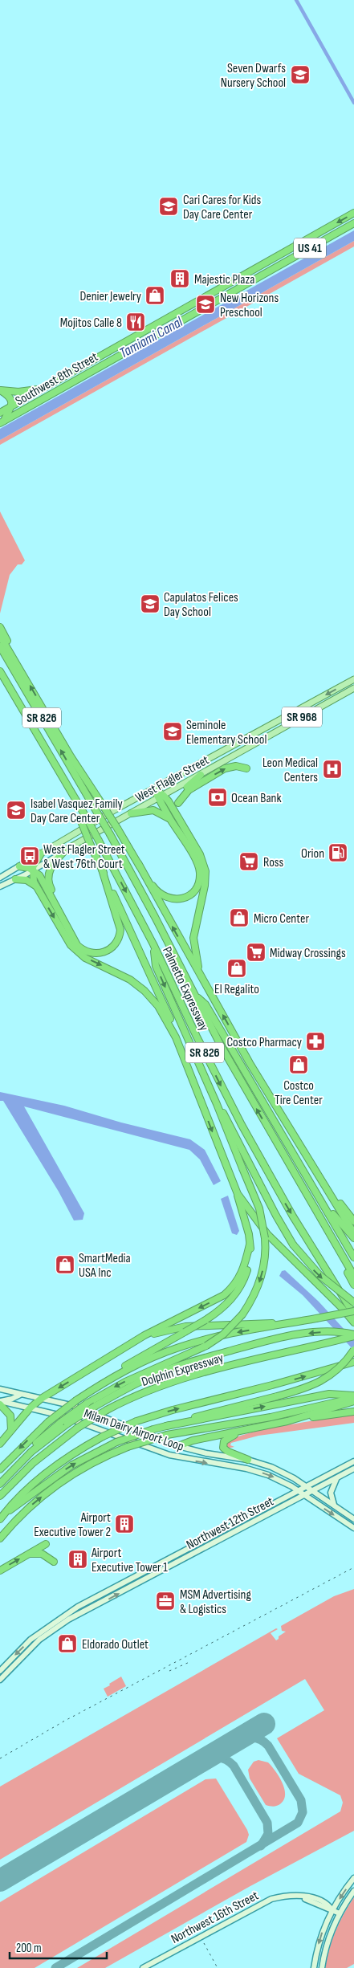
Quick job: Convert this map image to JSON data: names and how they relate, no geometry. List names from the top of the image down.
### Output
{
  "streets": {
    "highway": [
      "US 41",
      "Southwest 8th Street",
      "SR 826",
      "Palmetto Expressway",
      "Dolphin Expressway"
    ],
    "main road": [
      "SR 968",
      "West Flagler Street",
      "Milam Dairy Airport Loop",
      "Northwest 12th Street",
      "Northwest 16th Street"
    ]
  },
  "crossings": [
    ["Milam Dairy Airport Loop", "Northwest 12th Street"]
  ],
  "water": ["Tamiami Canal"],
  "places": {
    "school or university": [
      "Seven Dwarfs Nursery School",
      "Cari Cares for Kids Day Care Center",
      "New Horizons Preschool",
      "Capulatos Felices Day School",
      "Seminole Elementary School",
      "Isabel Vasquez Family Day Care Center"
    ],
    "building": ["Majestic Plaza", "Airport Executive Tower 2", "Airport Executive Tower 1"],
    "shop": [
      "Denier Jewelry",
      "Micro Center",
      "El Regalito",
      "Costco Tire Center",
      "SmartMedia USA Inc",
      "Eldorado Outlet"
    ],
    "restaurant": ["Mojitos Calle 8"],
    "hospital": ["Leon Medical Centers"],
    "bank": ["Ocean Bank"],
    "fuel station": ["Orion"],
    "bus stop": ["West Flagler Street & West 76th Court"],
    "supermarket": ["Ross", "Midway Crossings"],
    "pharmacy": ["Costco Pharmacy"],
    "office": ["MSM Advertising & Logistics"]
  },
  "scale_bar": "200 m"
}
